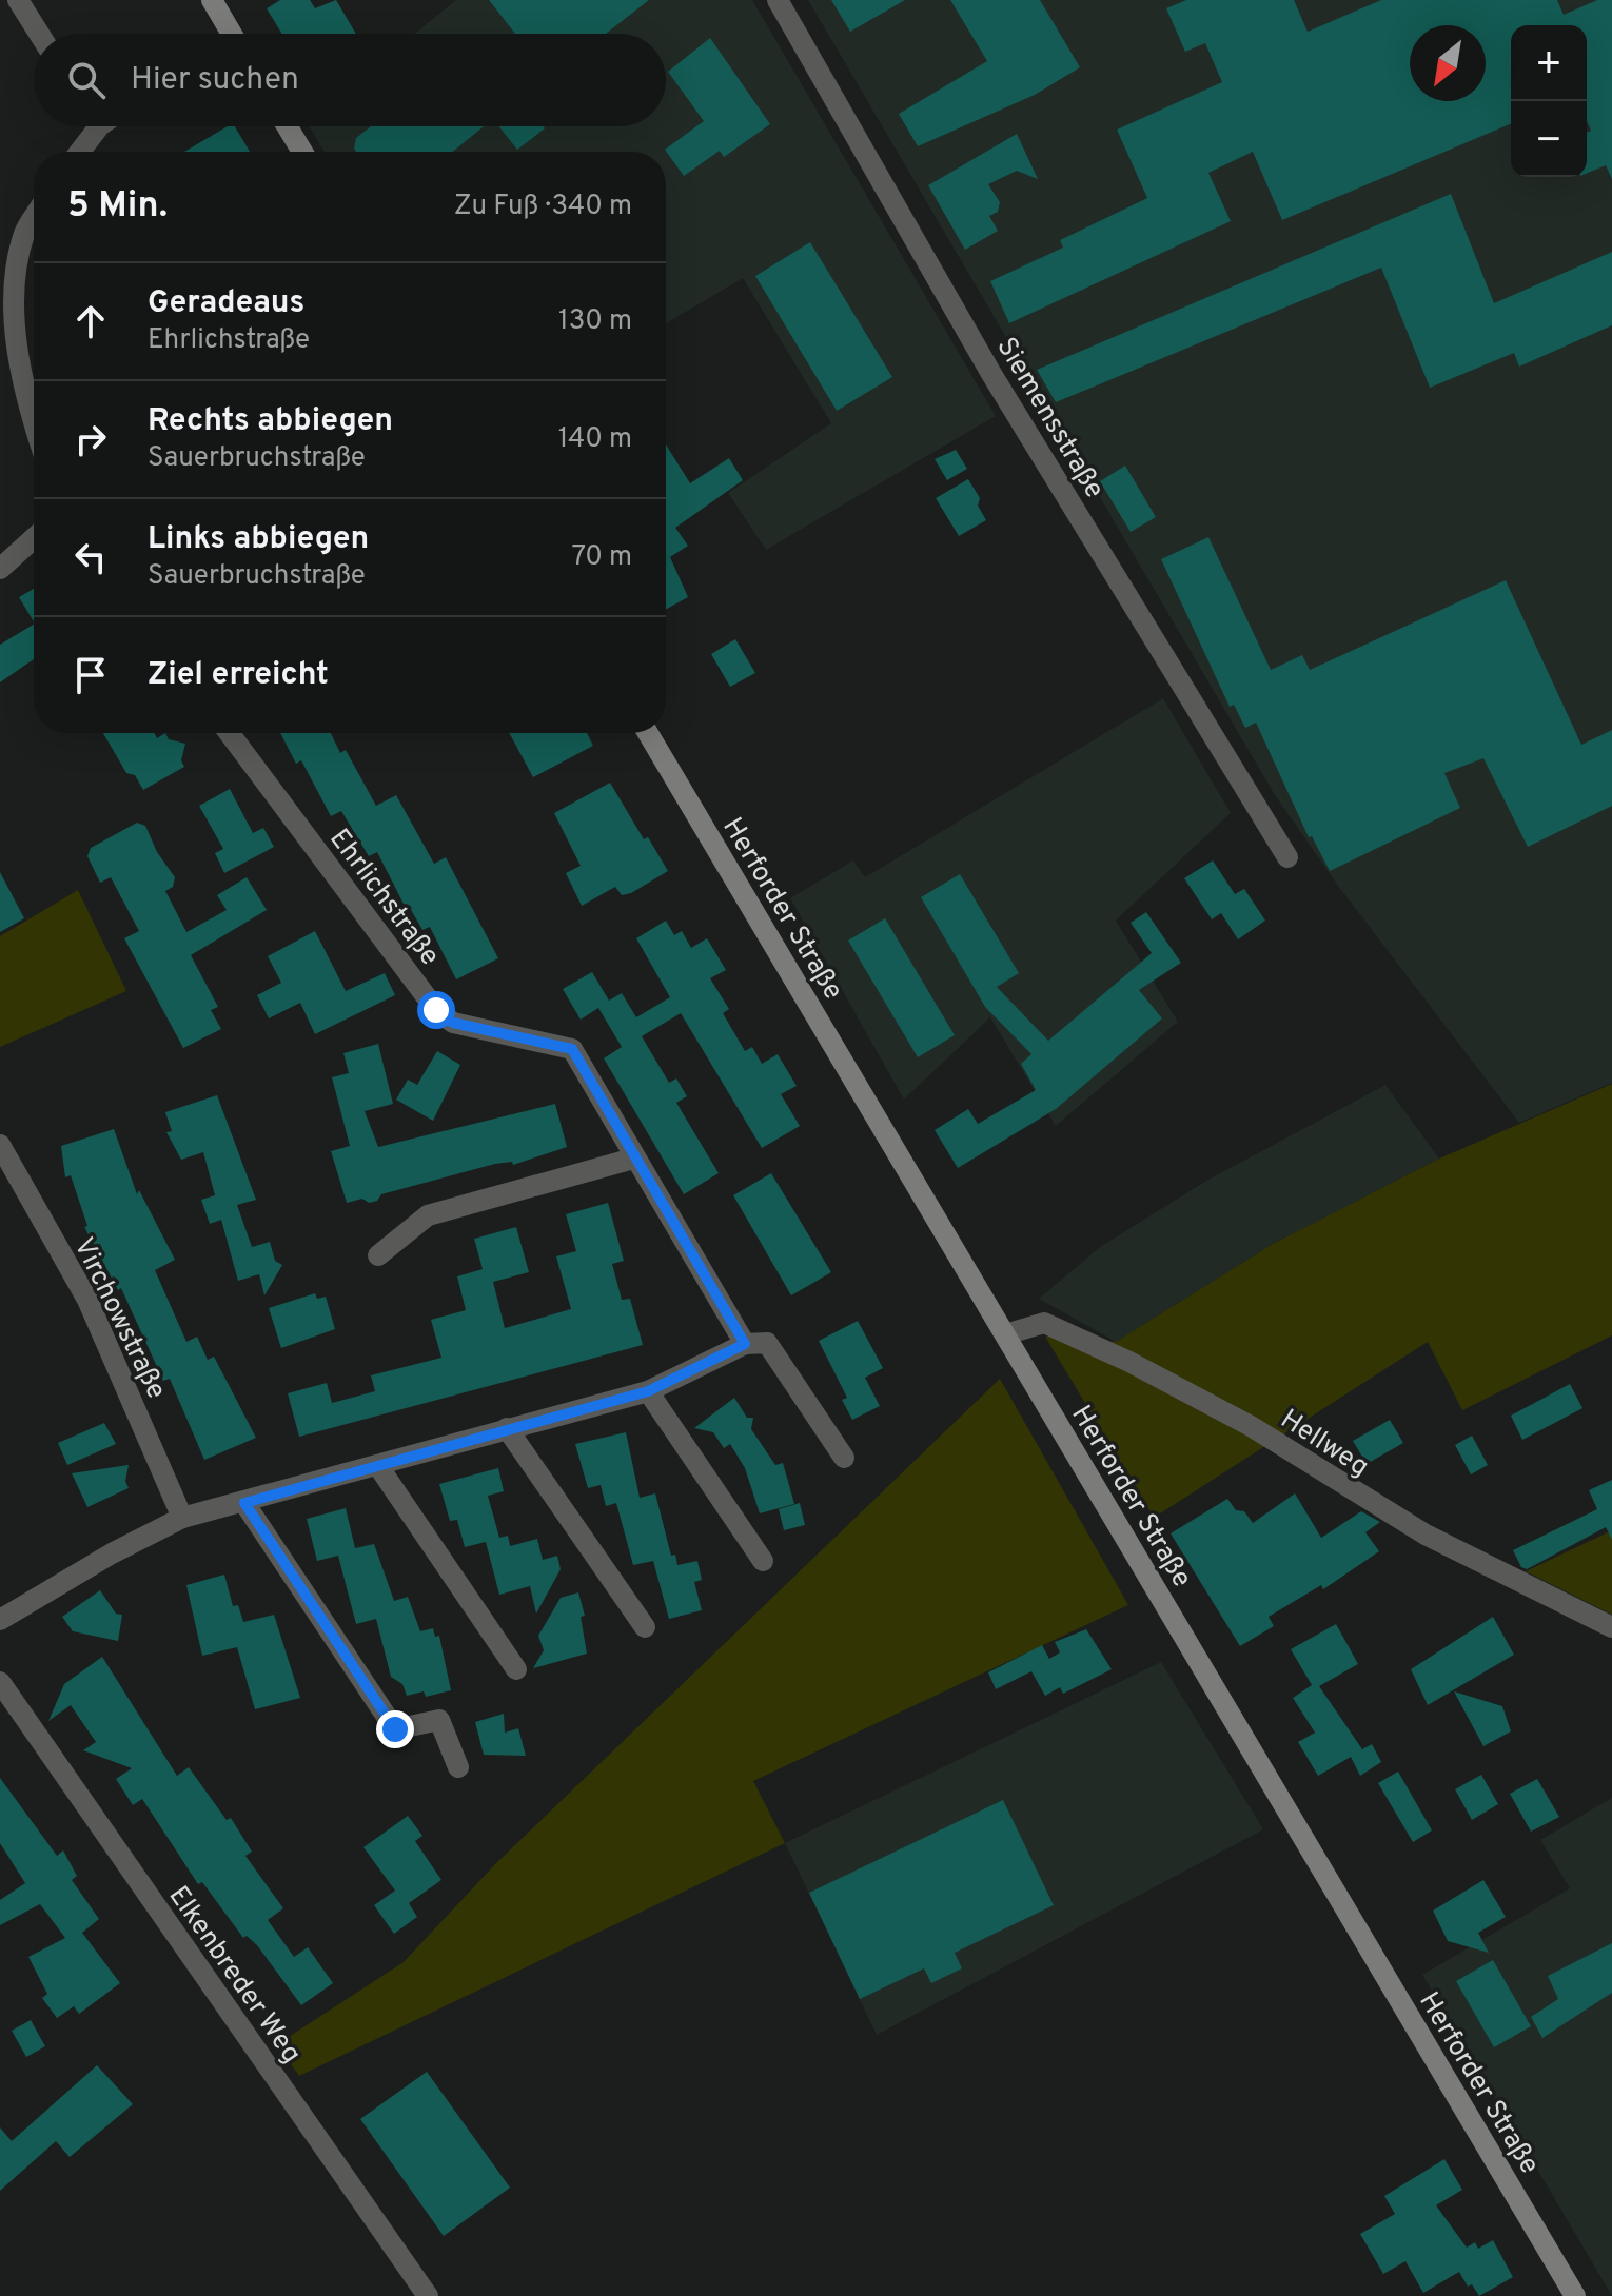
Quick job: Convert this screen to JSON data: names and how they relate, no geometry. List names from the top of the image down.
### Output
{
  "streets": {
    "main road": ["Herforder Straße"],
    "street": [
      "Siemensstraße",
      "Ehrlichstraße",
      "Virchowstraße",
      "Hellweg",
      "Elkenbreder Weg"
    ]
  },
  "crossings": [
    ["Herforder Straße", "Hellweg"]
  ],
  "north": "bottom left",
  "page": {
    "map_buttons": ["+", "−"],
    "search": "Hier suchen",
    "heading": ["5 Min.", "Zu Fuß · 340 m"],
    "list": [
      ["Geradeaus", "Ehrlichstraße", "130 m"],
      ["Rechts abbiegen", "Sauerbruchstraße", "140 m"],
      ["Links abbiegen", "Sauerbruchstraße", "70 m"],
      "Ziel erreicht"
    ]
  }
}
